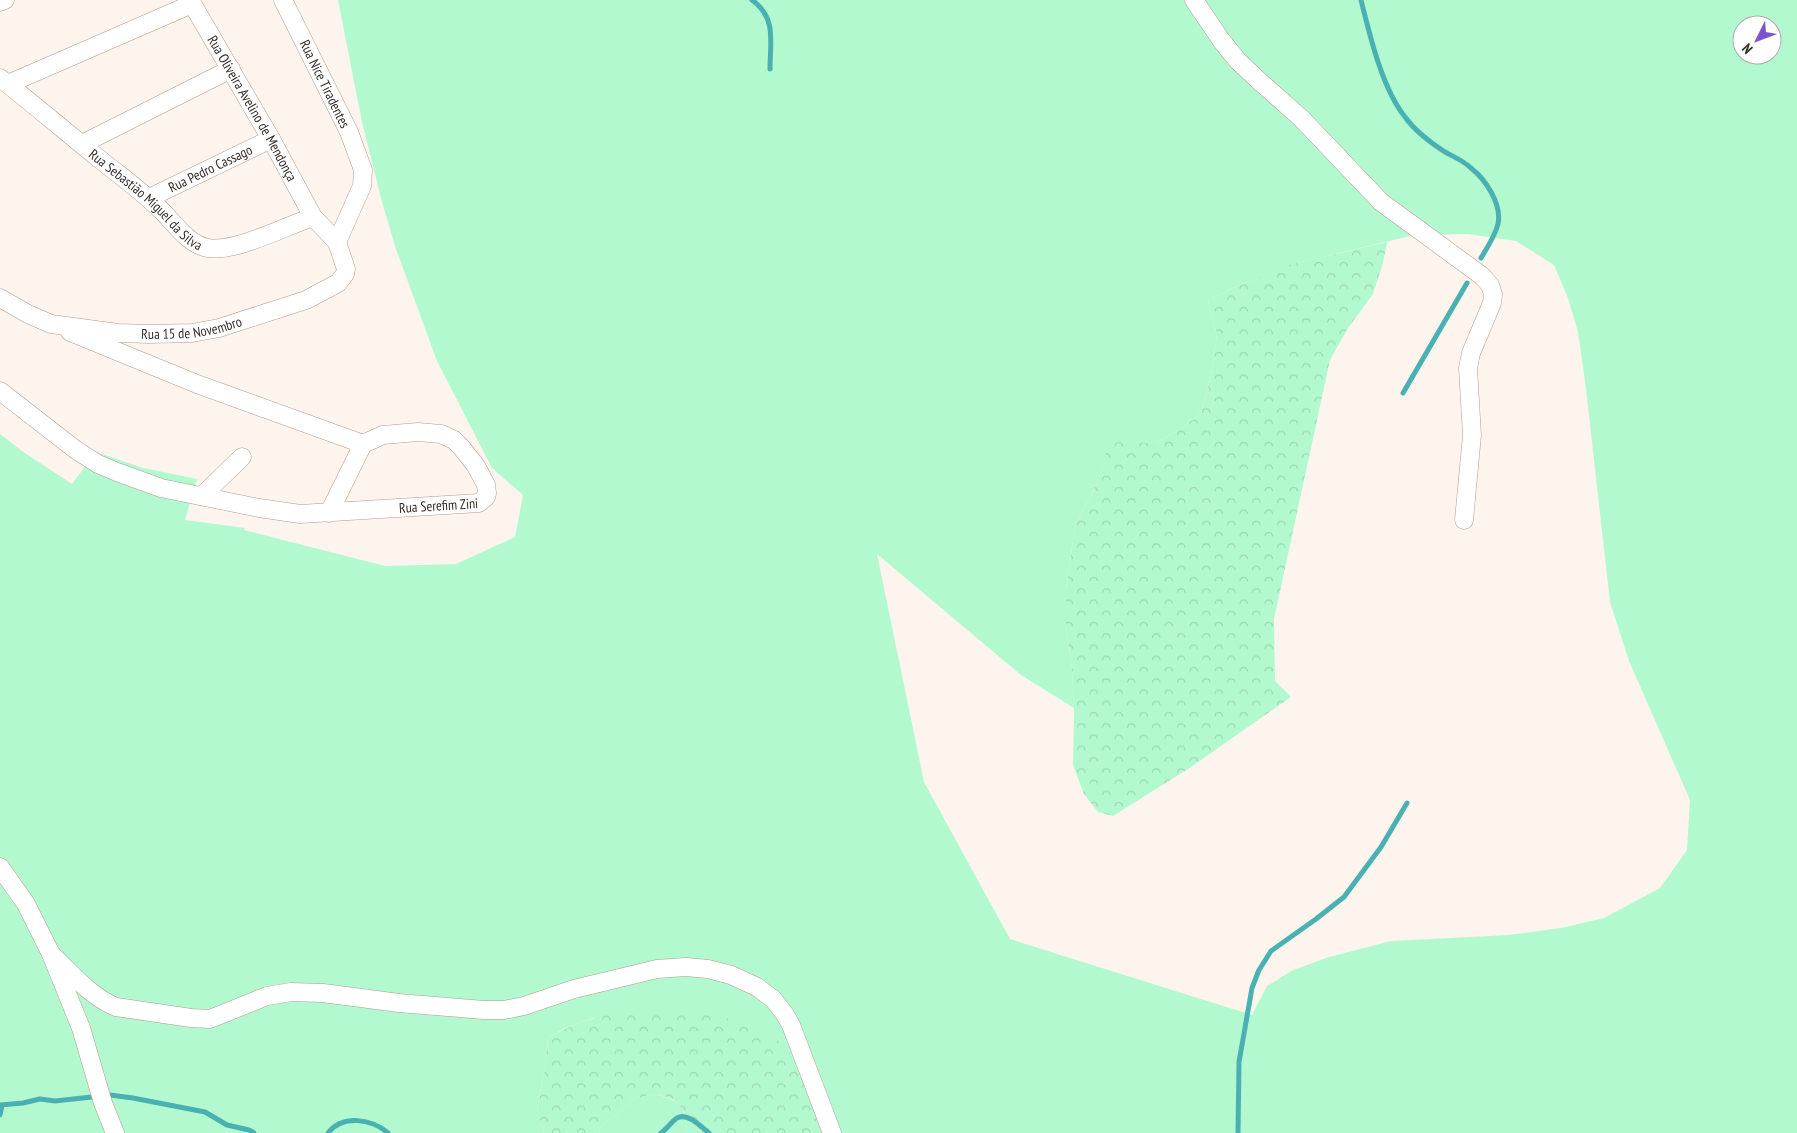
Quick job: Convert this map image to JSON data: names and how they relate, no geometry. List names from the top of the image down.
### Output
{
  "streets": {
    "street": [
      "Rua Nice Tiradentes",
      "Rua Oliveira Avelino de Mendonça",
      "Rua Pedro Cassago",
      "Rua Sebastião Miguel da Silva",
      "Rua 15 de Novembro",
      "Rua Serefim Zini"
    ]
  },
  "crossings": [
    ["Rua Nice Tiradentes", "Rua Oliveira Avelino de Mendonça"],
    ["Rua Nice Tiradentes", "Rua 15 de Novembro"],
    ["Rua Oliveira Avelino de Mendonça", "Rua Pedro Cassago"],
    ["Rua Oliveira Avelino de Mendonça", "Rua Sebastião Miguel da Silva"],
    ["Rua Oliveira Avelino de Mendonça", "Rua 15 de Novembro"],
    ["Rua Pedro Cassago", "Rua Sebastião Miguel da Silva"]
  ],
  "north": "bottom left"
}
